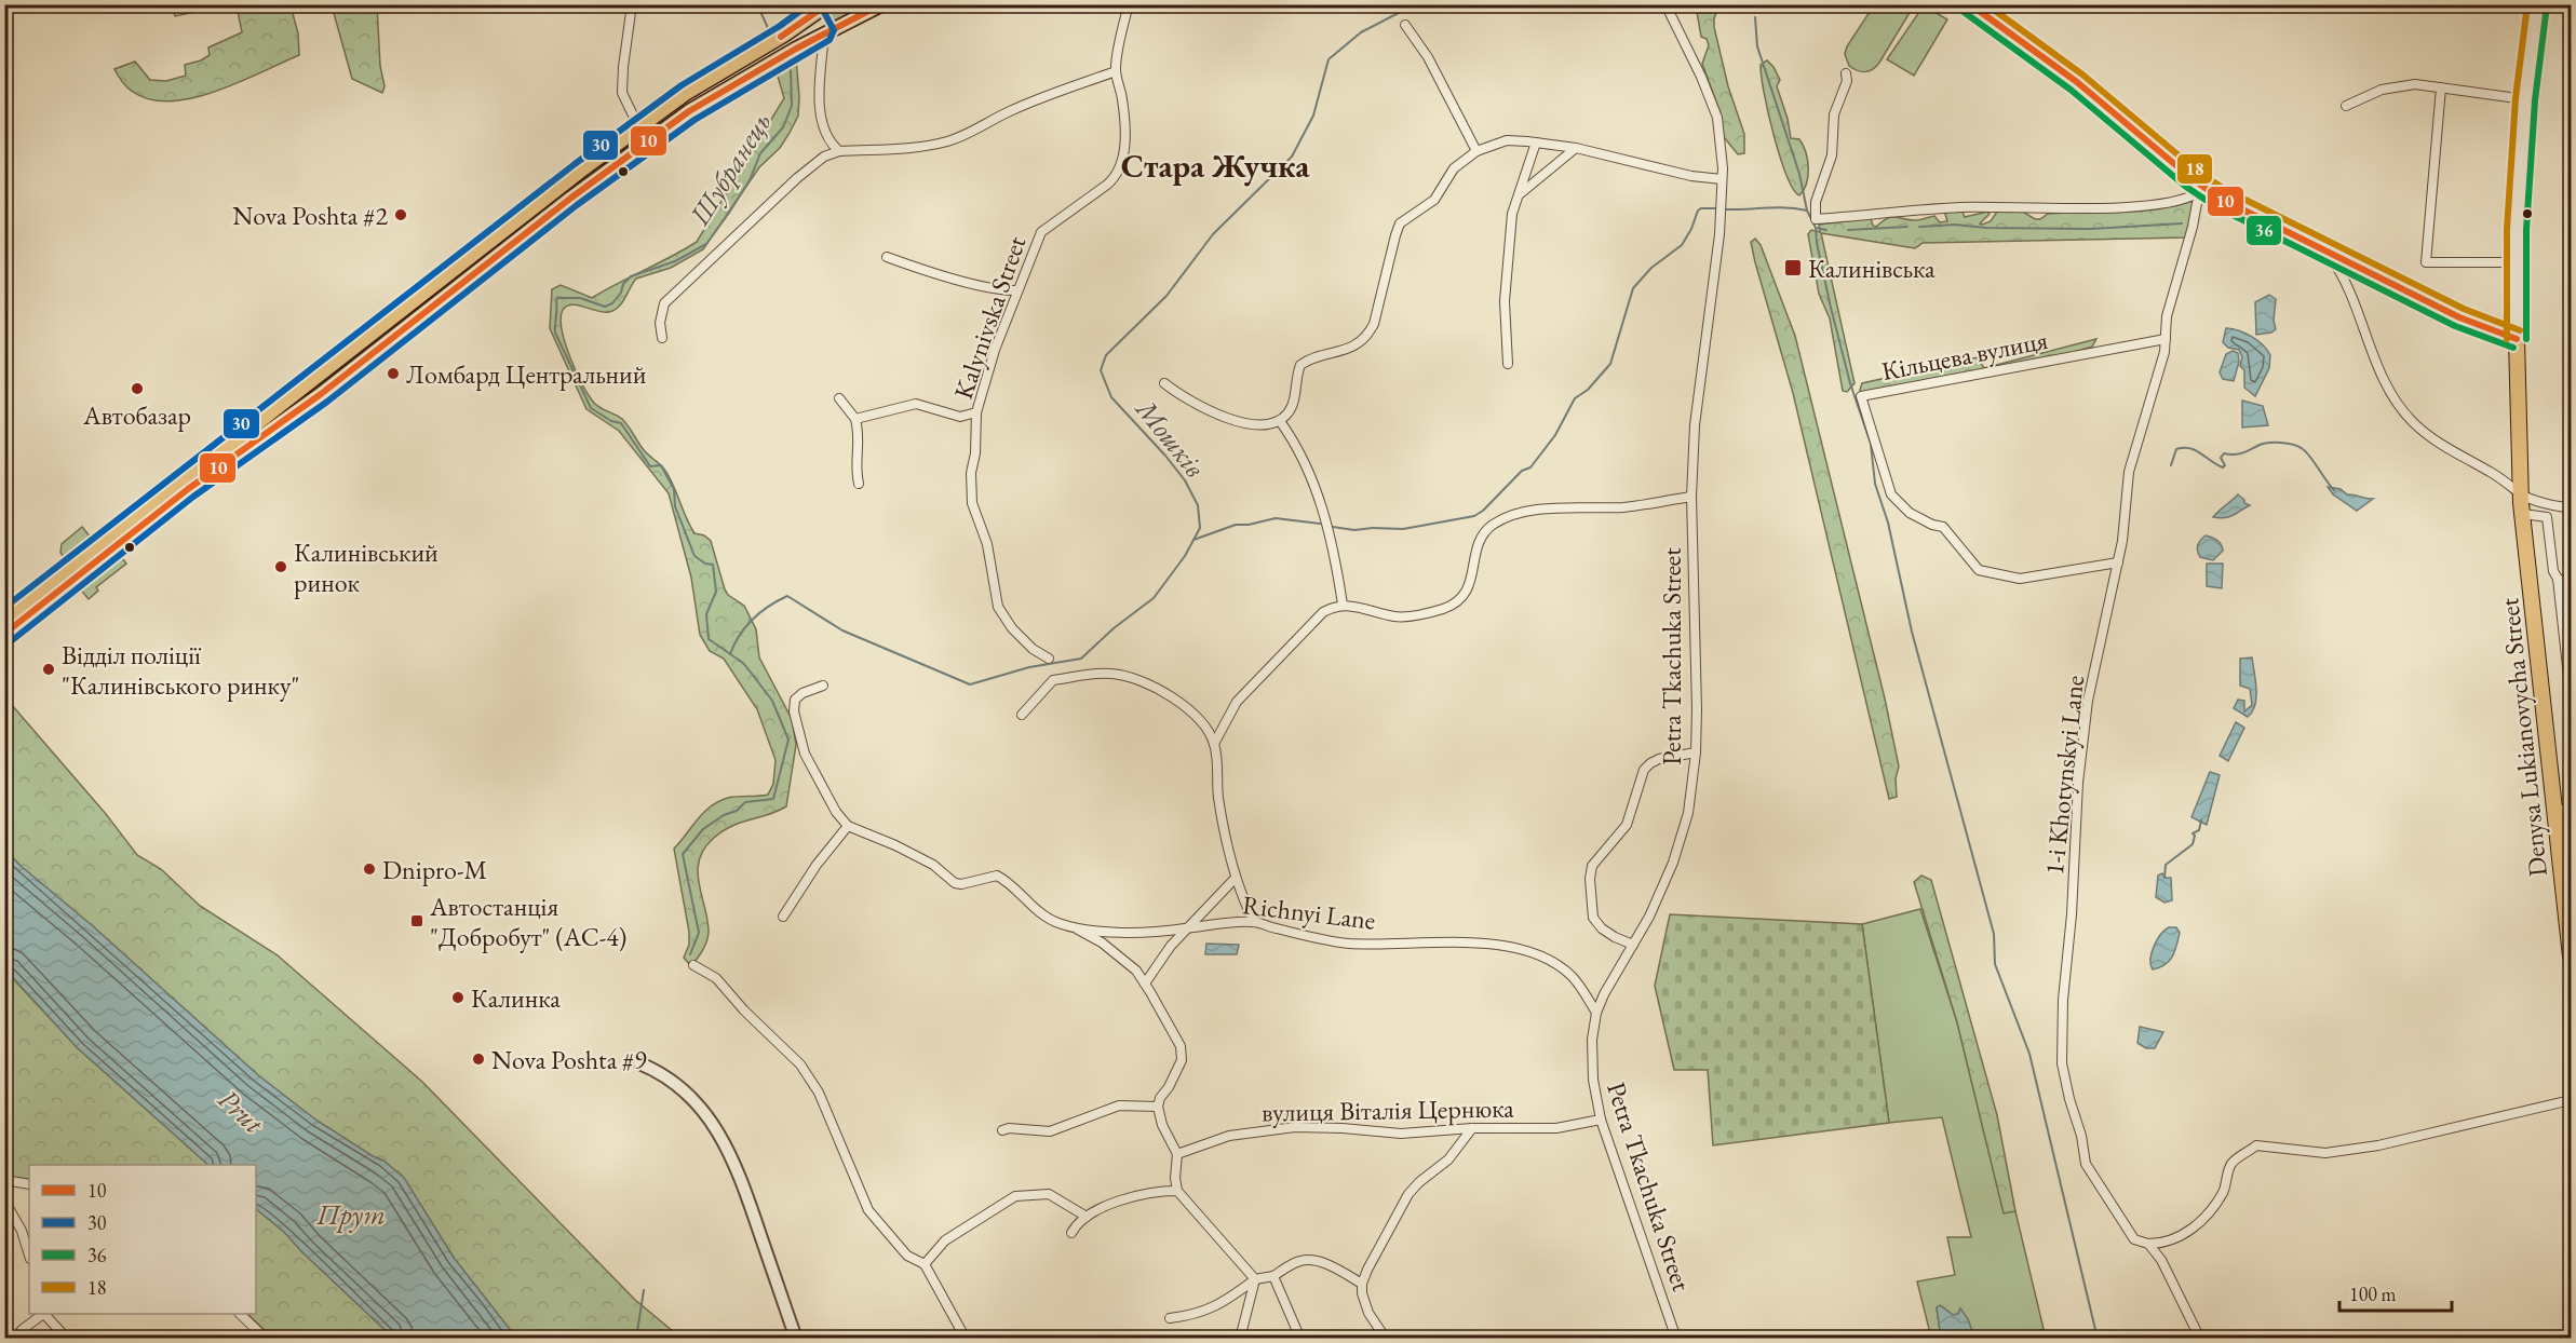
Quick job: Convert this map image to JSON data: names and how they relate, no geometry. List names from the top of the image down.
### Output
{
  "streets": {
    "highway": ["Denysa Lukianovycha Street"],
    "street": [
      "Kalynivska Street",
      "Кільцева вулиця",
      "Petra Tkachuka Street",
      "1-i Khotynskyi Lane",
      "Richnyi Lane",
      "вулиця Віталія Цернюка"
    ]
  },
  "crossings": [
    ["Кільцева вулиця", "1-i Khotynskyi Lane"],
    ["Petra Tkachuka Street", "Richnyi Lane"],
    ["Petra Tkachuka Street", "вулиця Віталія Цернюка"]
  ],
  "districts": ["Стара Жучка"],
  "water": [
    "Шубранець",
    "Мошків",
    "Prut",
    "Прут"
  ],
  "places": {
    "other": [
      "Nova Poshta #2",
      "Ломбард Центральний",
      "Автобазар",
      "Калинівський ринок",
      "Відділ поліції \"Калинівського ринку\"",
      "Dnipro-M",
      "Калинка",
      "Nova Poshta #9"
    ],
    "transit": ["Калинівська", "Автостанція \"Добробут\" (АС-4)"]
  },
  "lines": [
    "transit line 10",
    "transit line 30",
    "transit line 18",
    "transit line 36"
  ],
  "legend": [
    "10",
    "30",
    "36",
    "18"
  ],
  "scale_bar": "100 m"
}
